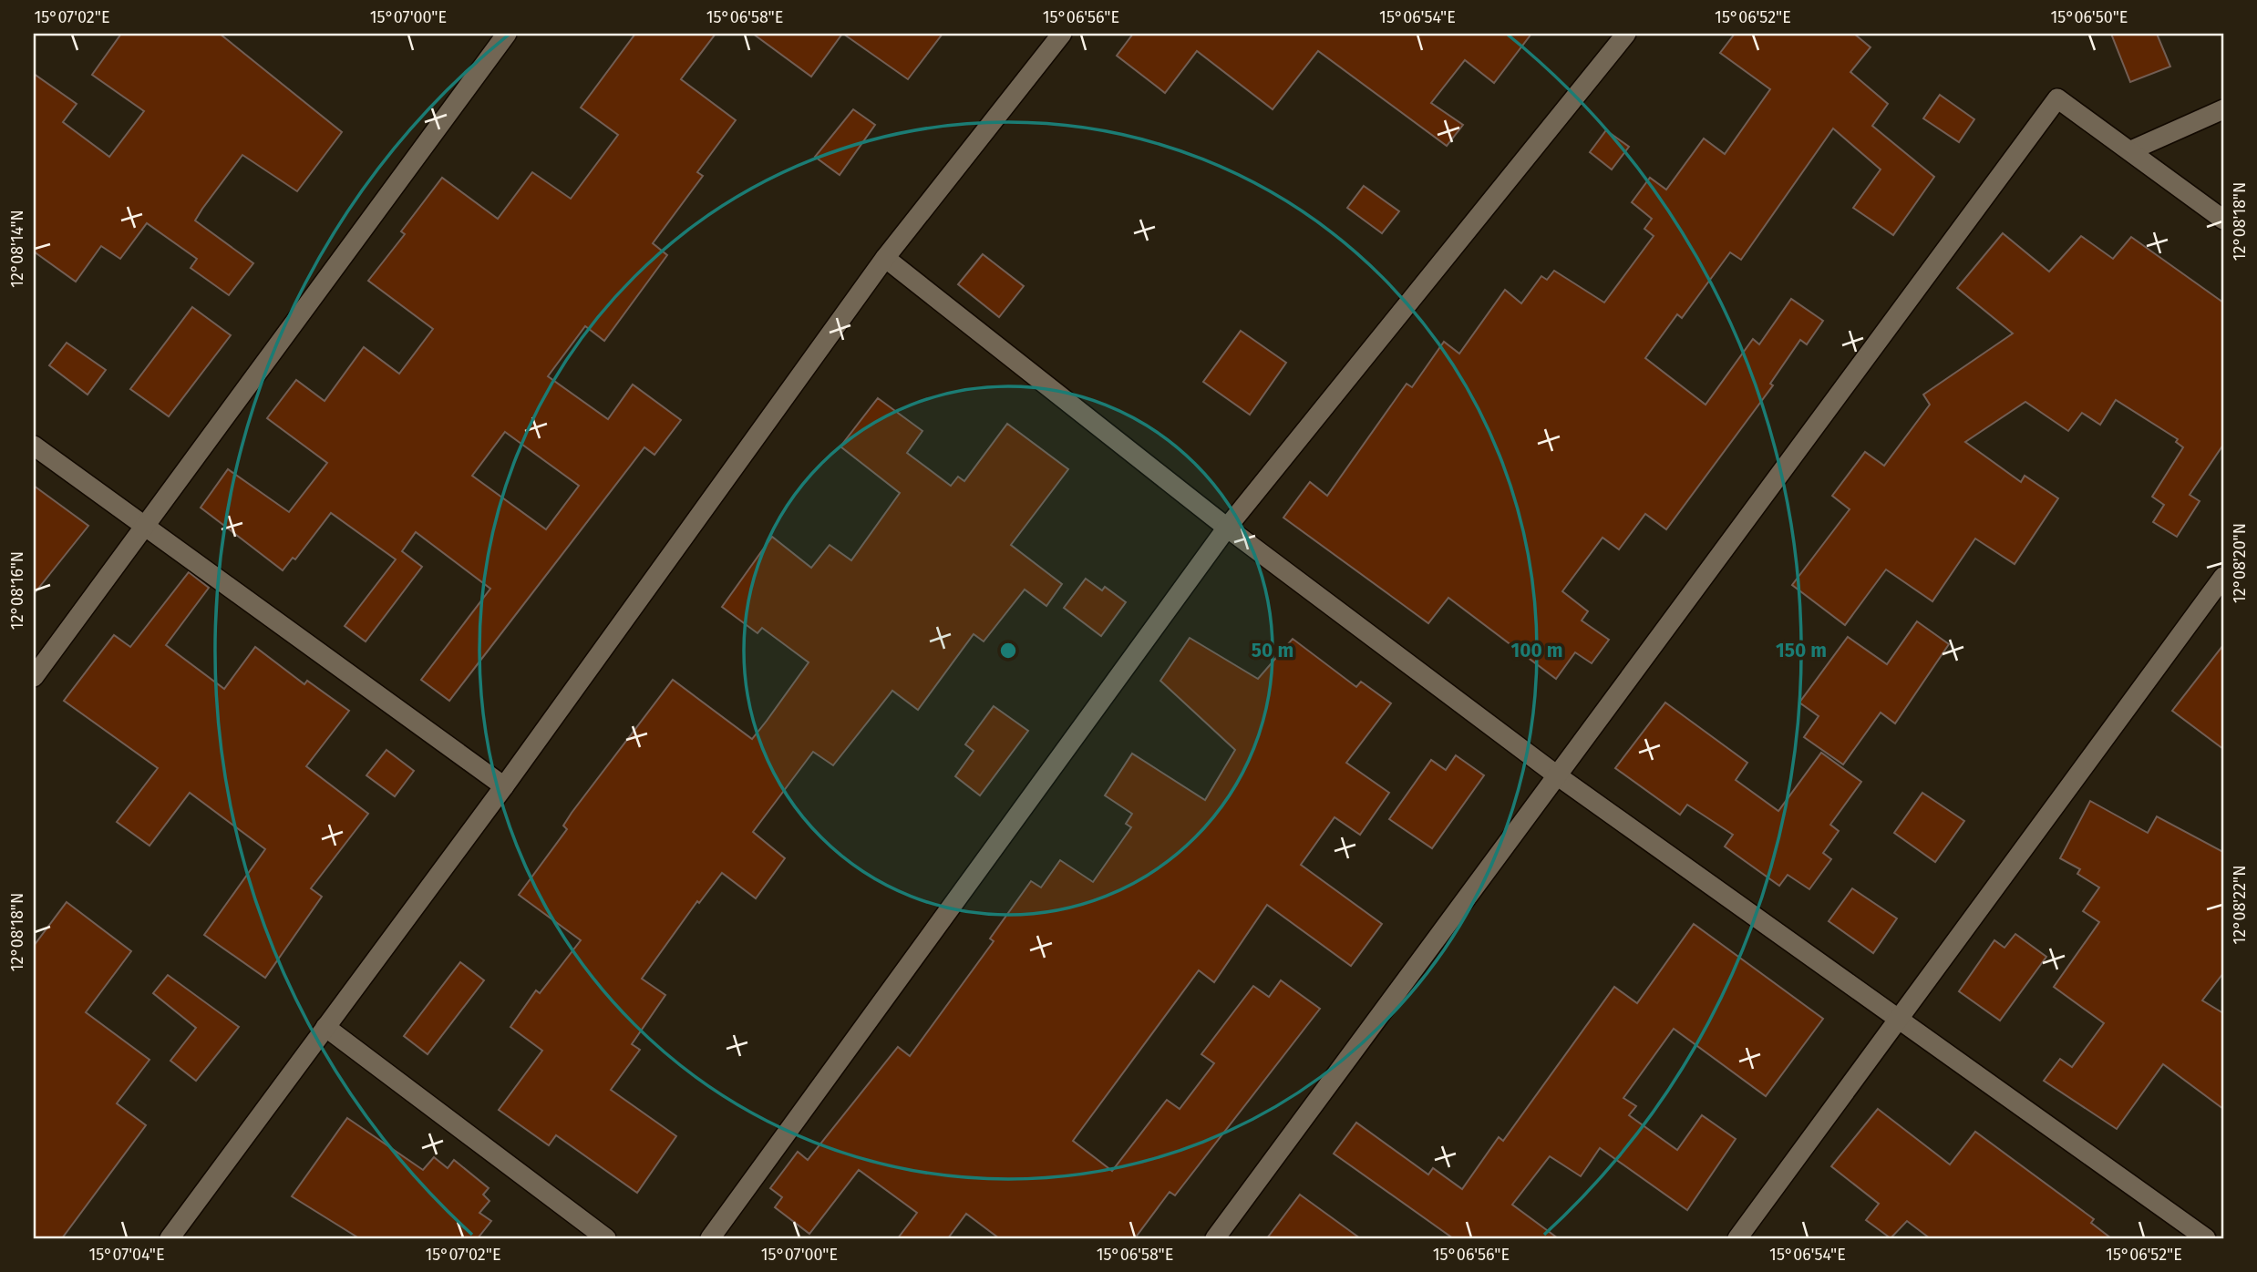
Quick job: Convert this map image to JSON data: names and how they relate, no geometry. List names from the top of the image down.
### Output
{
  "coordinates": [
    "15°07'02\"E",
    "15°07'00\"E",
    "15°06'58\"E",
    "15°06'56\"E",
    "15°06'54\"E",
    "15°06'52\"E",
    "15°06'50\"E",
    "12°08'18\"N",
    "12°08'14\"N",
    "12°08'20\"N",
    "12°08'16\"N",
    "12°08'22\"N",
    "15°07'04\"E"
  ],
  "rings": ["50 m", "100 m", "150 m"]
}
